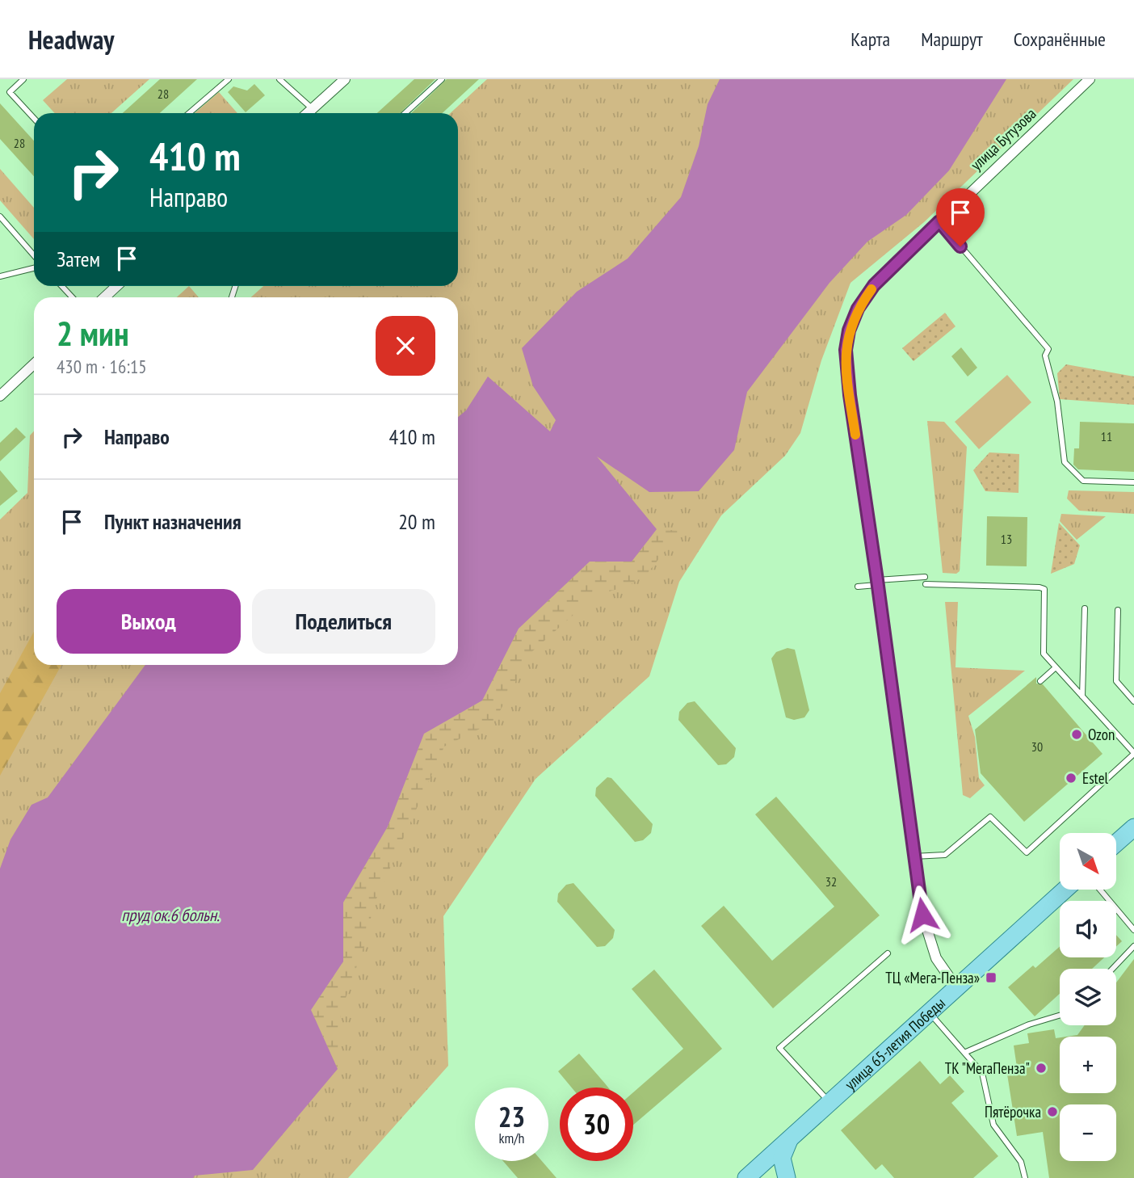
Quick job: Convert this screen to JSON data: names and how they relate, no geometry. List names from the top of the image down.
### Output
{
  "streets": {
    "main road": ["улица 65-летия Победы"],
    "street": ["улица Бутузова"]
  },
  "crossings": [
    ["улица Бутузова", "улица 65-летия Победы"]
  ],
  "water": ["пруд ок.6 больн."],
  "places": {
    "other": [
      "Ozon",
      "Estel",
      "ТК \"МегаПенза\"",
      "Пятёрочка"
    ],
    "transit": ["ТЦ «Мега-Пенза»"]
  },
  "house_numbers": [
    "28",
    "28",
    "11",
    "13",
    "30",
    "32"
  ],
  "north": "bottom right",
  "page": {
    "header": "Headway",
    "nav": ["Карта", "Маршрут", "Сохранённые"],
    "turn": ["410 m", "Направо"],
    "then": "Затем",
    "heading": ["2 мин", "430 m · 16:15"],
    "list": [
      {
        "name": "Направо",
        "value": "410 m"
      },
      {
        "name": "Пункт назначения",
        "value": "20 m"
      }
    ],
    "buttons": ["Выход", "Поделиться"],
    "map_buttons": ["+", "−"],
    "speed": "23 km/h",
    "limit": "30"
  }
}
